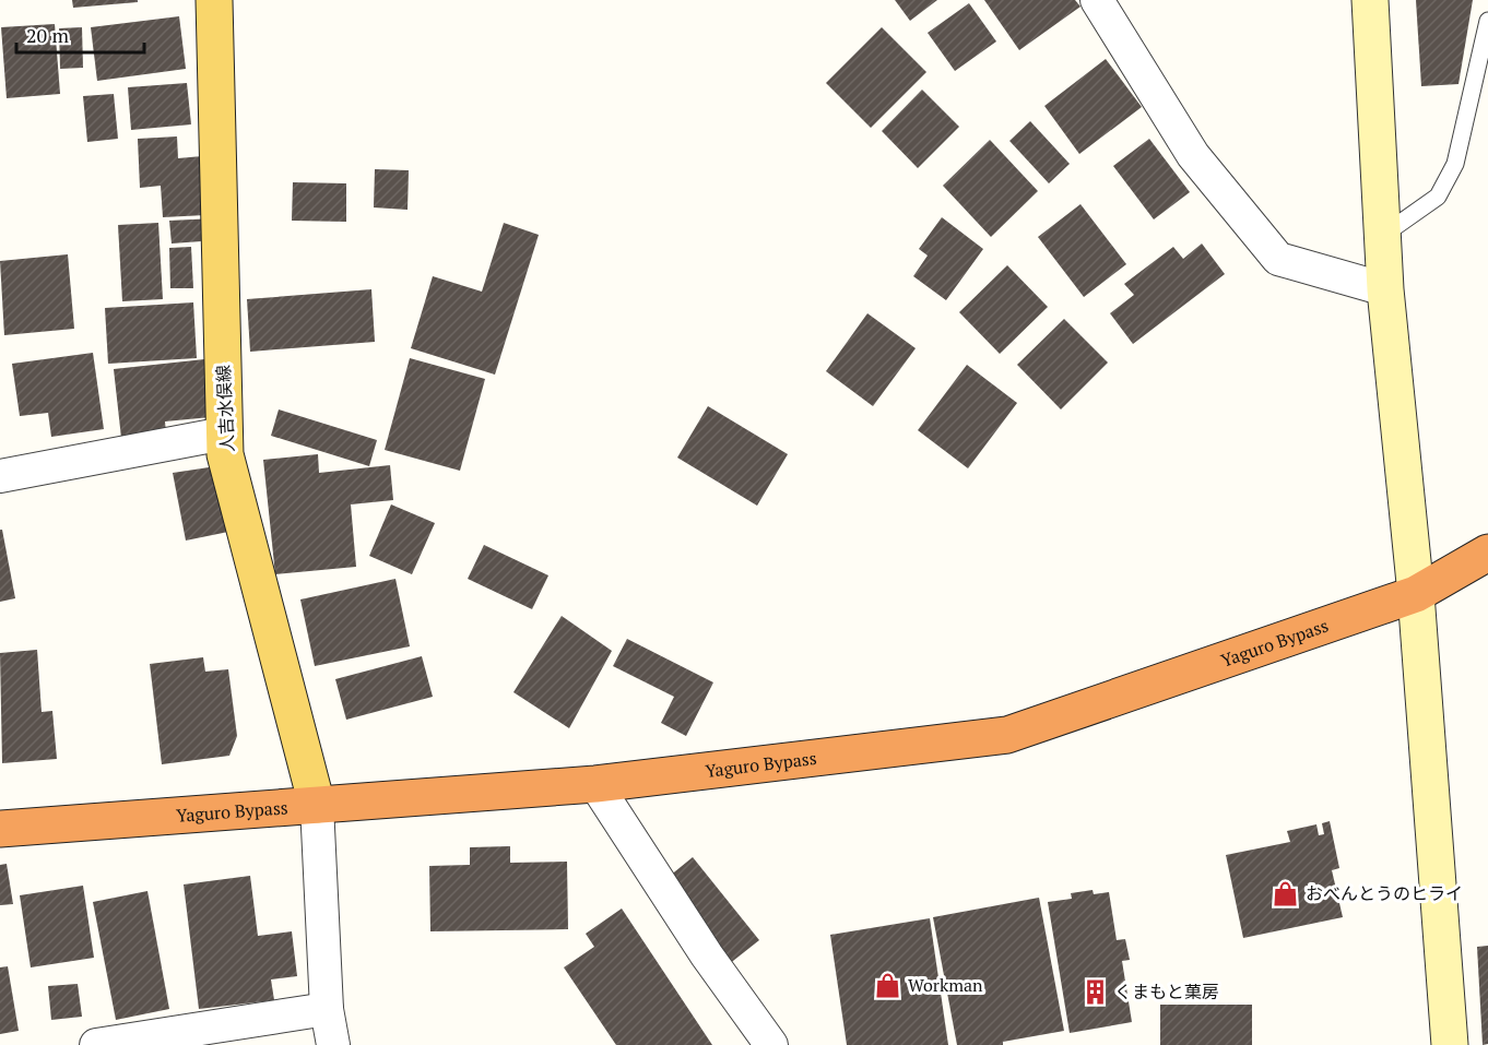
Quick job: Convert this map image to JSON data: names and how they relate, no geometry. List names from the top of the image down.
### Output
{
  "streets": {
    "highway": ["Yaguro Bypass"],
    "main road": ["人吉水俣線"]
  },
  "crossings": [
    ["人吉水俣線", "Yaguro Bypass"]
  ],
  "places": {
    "shop": ["おべんとうのヒライ", "Workman"],
    "building": ["くまもと菓房"]
  },
  "scale_bar": "20 m"
}
